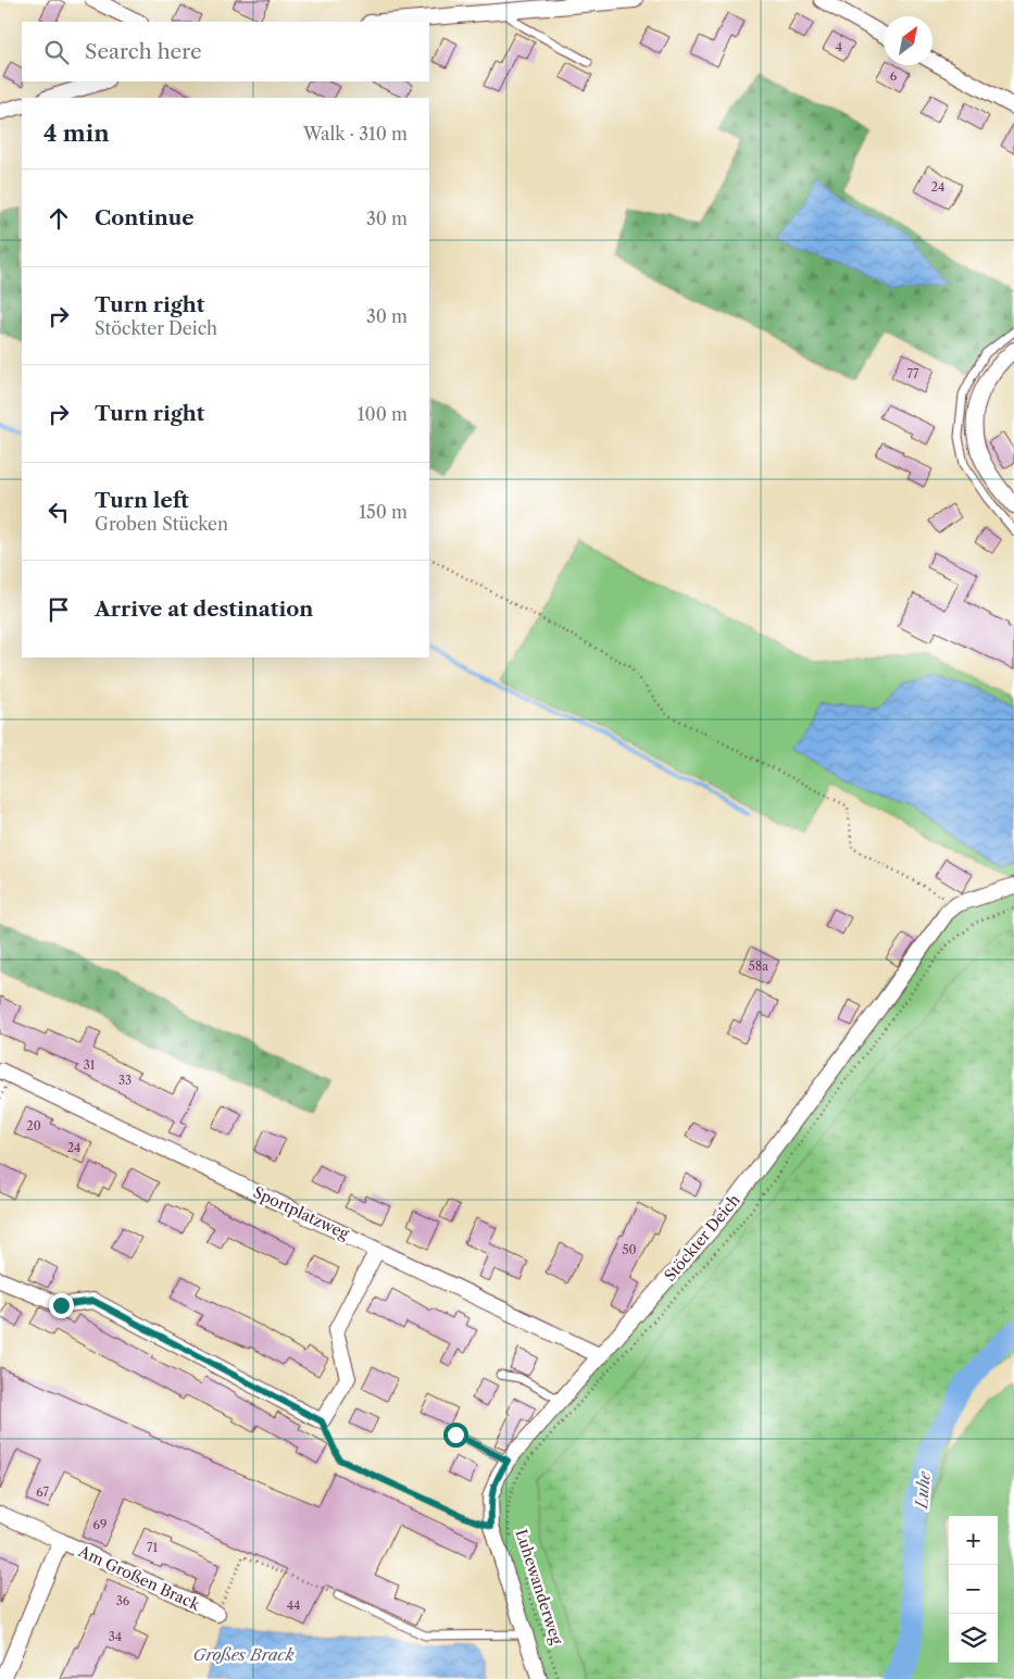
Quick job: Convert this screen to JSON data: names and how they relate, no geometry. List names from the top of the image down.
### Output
{
  "streets": {
    "street": ["Sportplatzweg", "Stöckter Deich", "Am Großen Brack"],
    "path": ["Luhewanderweg"]
  },
  "crossings": [
    ["Sportplatzweg", "Stöckter Deich"]
  ],
  "water": ["Luhe", "Großes Brack"],
  "house_numbers": [
    "4",
    "6",
    "24",
    "77",
    "58a",
    "31",
    "33",
    "20",
    "24",
    "50",
    "67",
    "69",
    "71",
    "36",
    "44",
    "34"
  ],
  "north": "top right",
  "page": {
    "search": "Search here",
    "heading": ["4 min", "Walk · 310 m"],
    "list": [
      ["Continue", "30 m"],
      ["Turn right", "Stöckter Deich", "30 m"],
      ["Turn right", "100 m"],
      ["Turn left", "Groben Stücken", "150 m"],
      "Arrive at destination"
    ],
    "map_buttons": ["+", "−"]
  }
}
